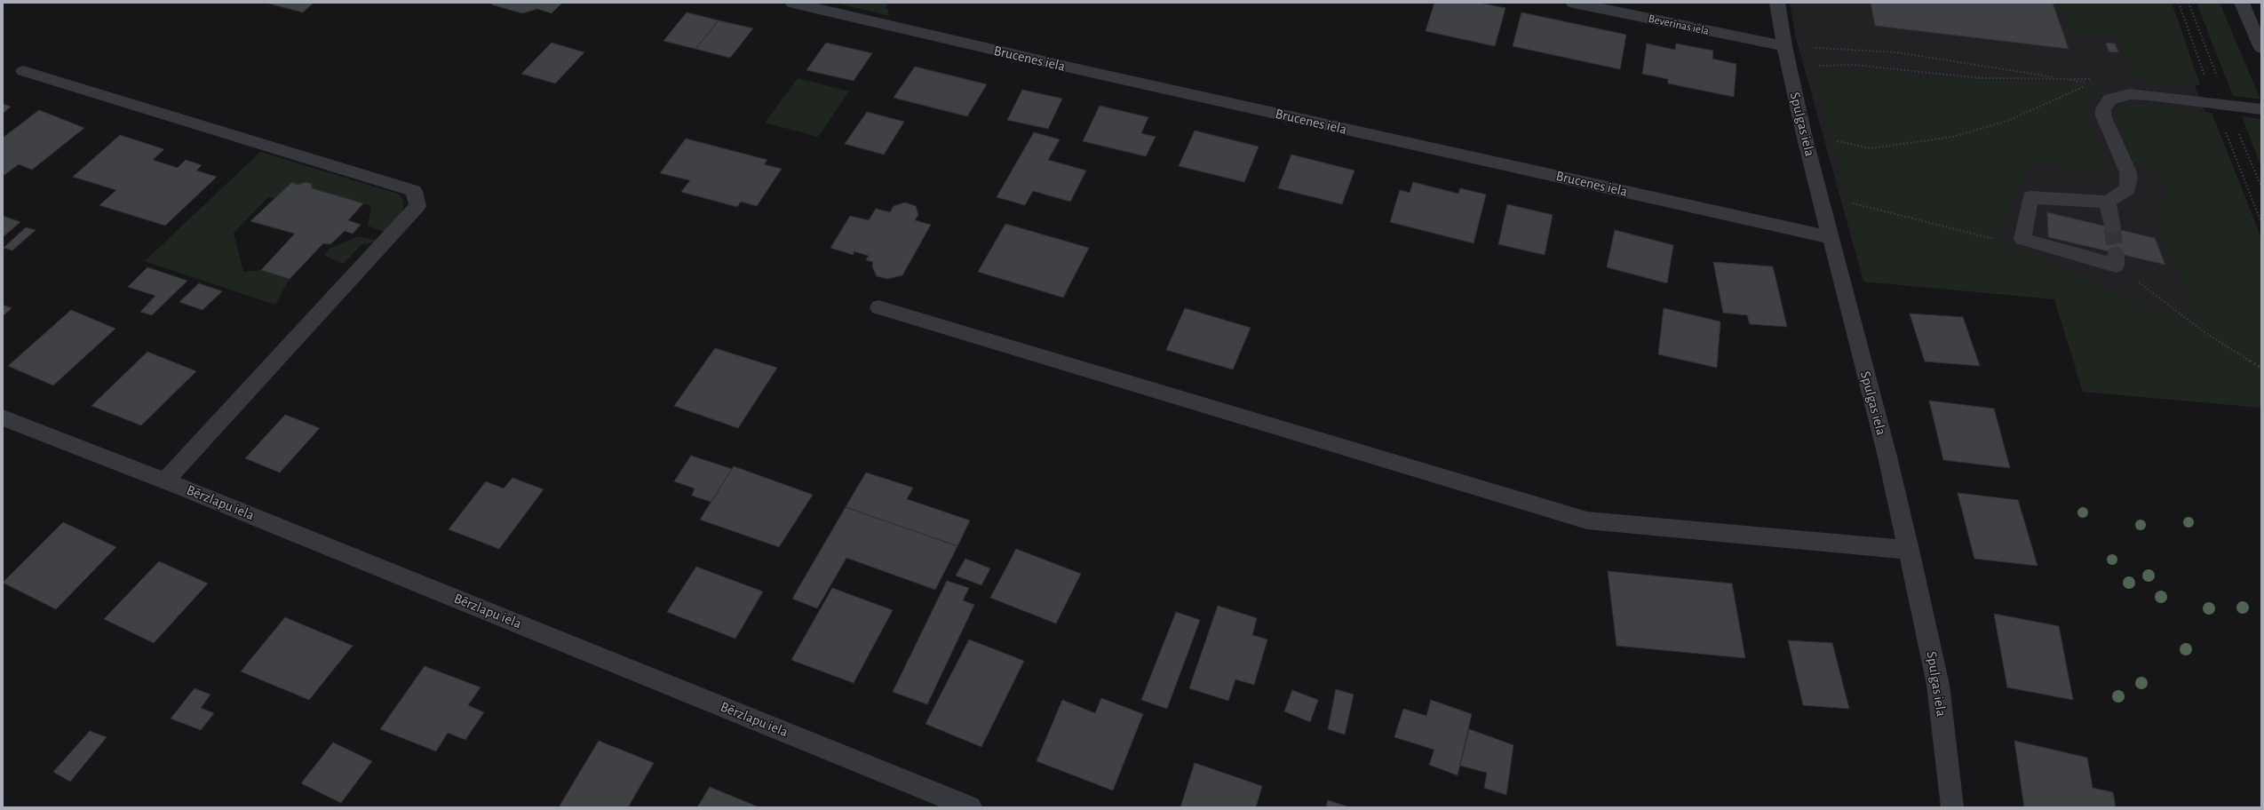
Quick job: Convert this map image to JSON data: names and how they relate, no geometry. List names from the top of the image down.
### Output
{
  "streets": {
    "street": [
      "Beverīnas iela",
      "Brucenes iela",
      "Spulgas iela",
      "Bērzlapu iela"
    ]
  },
  "crossings": [
    ["Beverīnas iela", "Spulgas iela"],
    ["Brucenes iela", "Spulgas iela"]
  ]
}
